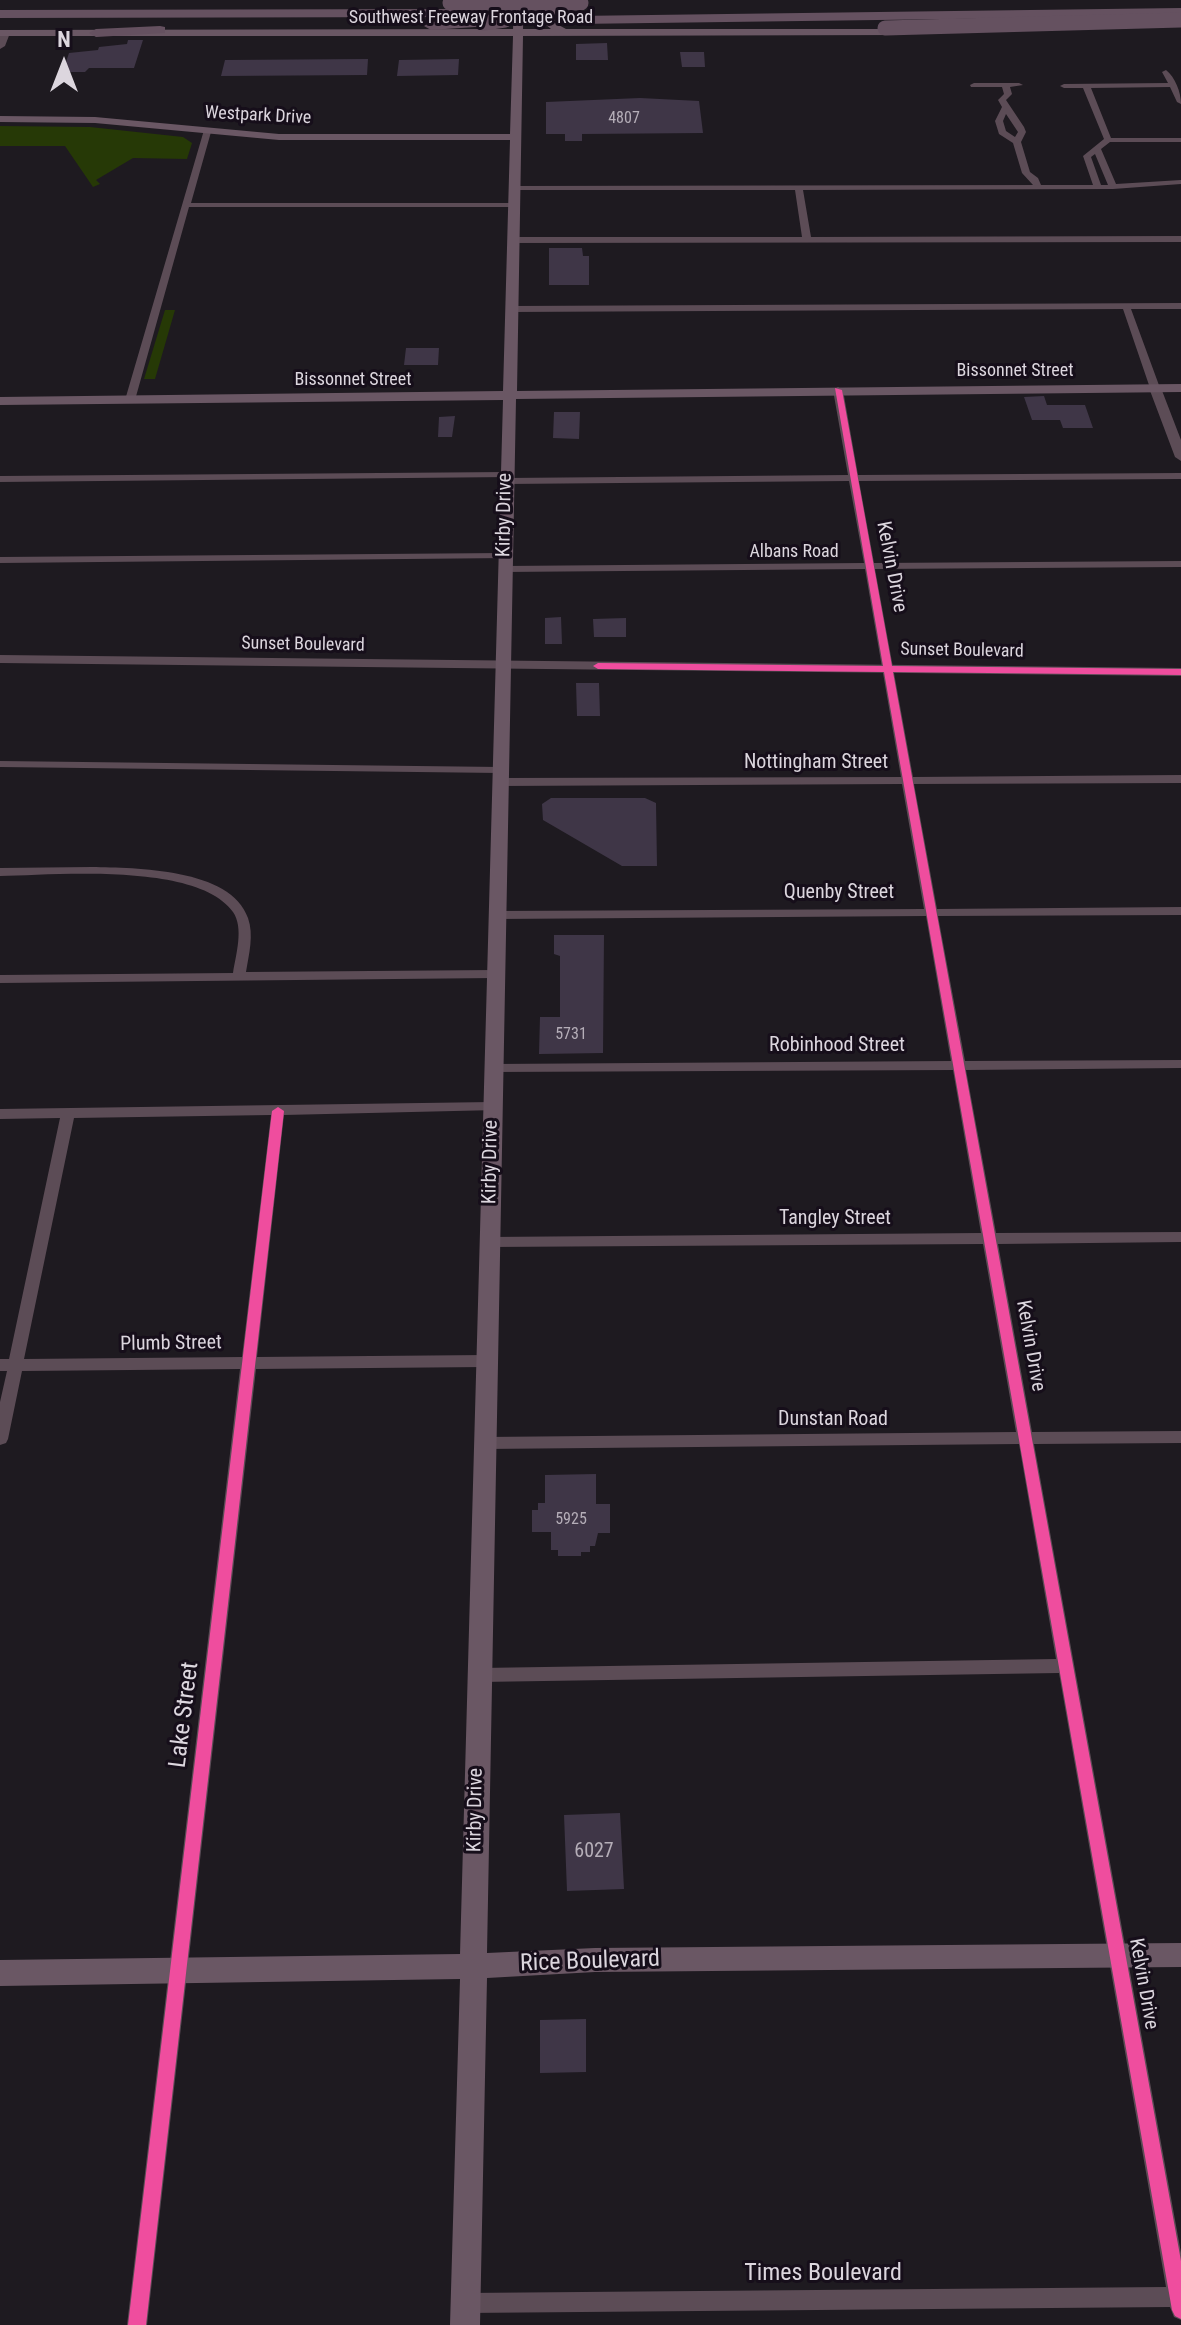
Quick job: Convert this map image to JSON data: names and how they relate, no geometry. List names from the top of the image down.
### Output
{
  "streets": {
    "main road": [
      "Southwest Freeway Frontage Road",
      "Westpark Drive",
      "Bissonnet Street",
      "Kirby Drive",
      "Rice Boulevard"
    ],
    "street": [
      "Albans Road",
      "Kelvin Drive",
      "Sunset Boulevard",
      "Nottingham Street",
      "Quenby Street",
      "Robinhood Street",
      "Tangley Street",
      "Plumb Street",
      "Dunstan Road",
      "Lake Street",
      "Times Boulevard"
    ]
  },
  "crossings": [
    ["Southwest Freeway Frontage Road", "Kirby Drive"],
    ["Westpark Drive", "Kirby Drive"],
    ["Bissonnet Street", "Kirby Drive"],
    ["Bissonnet Street", "Kelvin Drive"],
    ["Kirby Drive", "Albans Road"],
    ["Kirby Drive", "Sunset Boulevard"],
    ["Kirby Drive", "Nottingham Street"],
    ["Kirby Drive", "Quenby Street"],
    ["Kirby Drive", "Robinhood Street"],
    ["Kirby Drive", "Tangley Street"],
    ["Kirby Drive", "Plumb Street"],
    ["Kirby Drive", "Dunstan Road"],
    ["Kirby Drive", "Rice Boulevard"],
    ["Kirby Drive", "Times Boulevard"],
    ["Albans Road", "Kelvin Drive"],
    ["Kelvin Drive", "Sunset Boulevard"],
    ["Kelvin Drive", "Nottingham Street"],
    ["Kelvin Drive", "Quenby Street"],
    ["Kelvin Drive", "Robinhood Street"],
    ["Kelvin Drive", "Tangley Street"],
    ["Kelvin Drive", "Dunstan Road"],
    ["Kelvin Drive", "Rice Boulevard"],
    ["Kelvin Drive", "Times Boulevard"],
    ["Plumb Street", "Lake Street"],
    ["Lake Street", "Rice Boulevard"]
  ],
  "house_numbers": [
    "4807",
    "5731",
    "5925",
    "6027"
  ],
  "north": "top"
}
